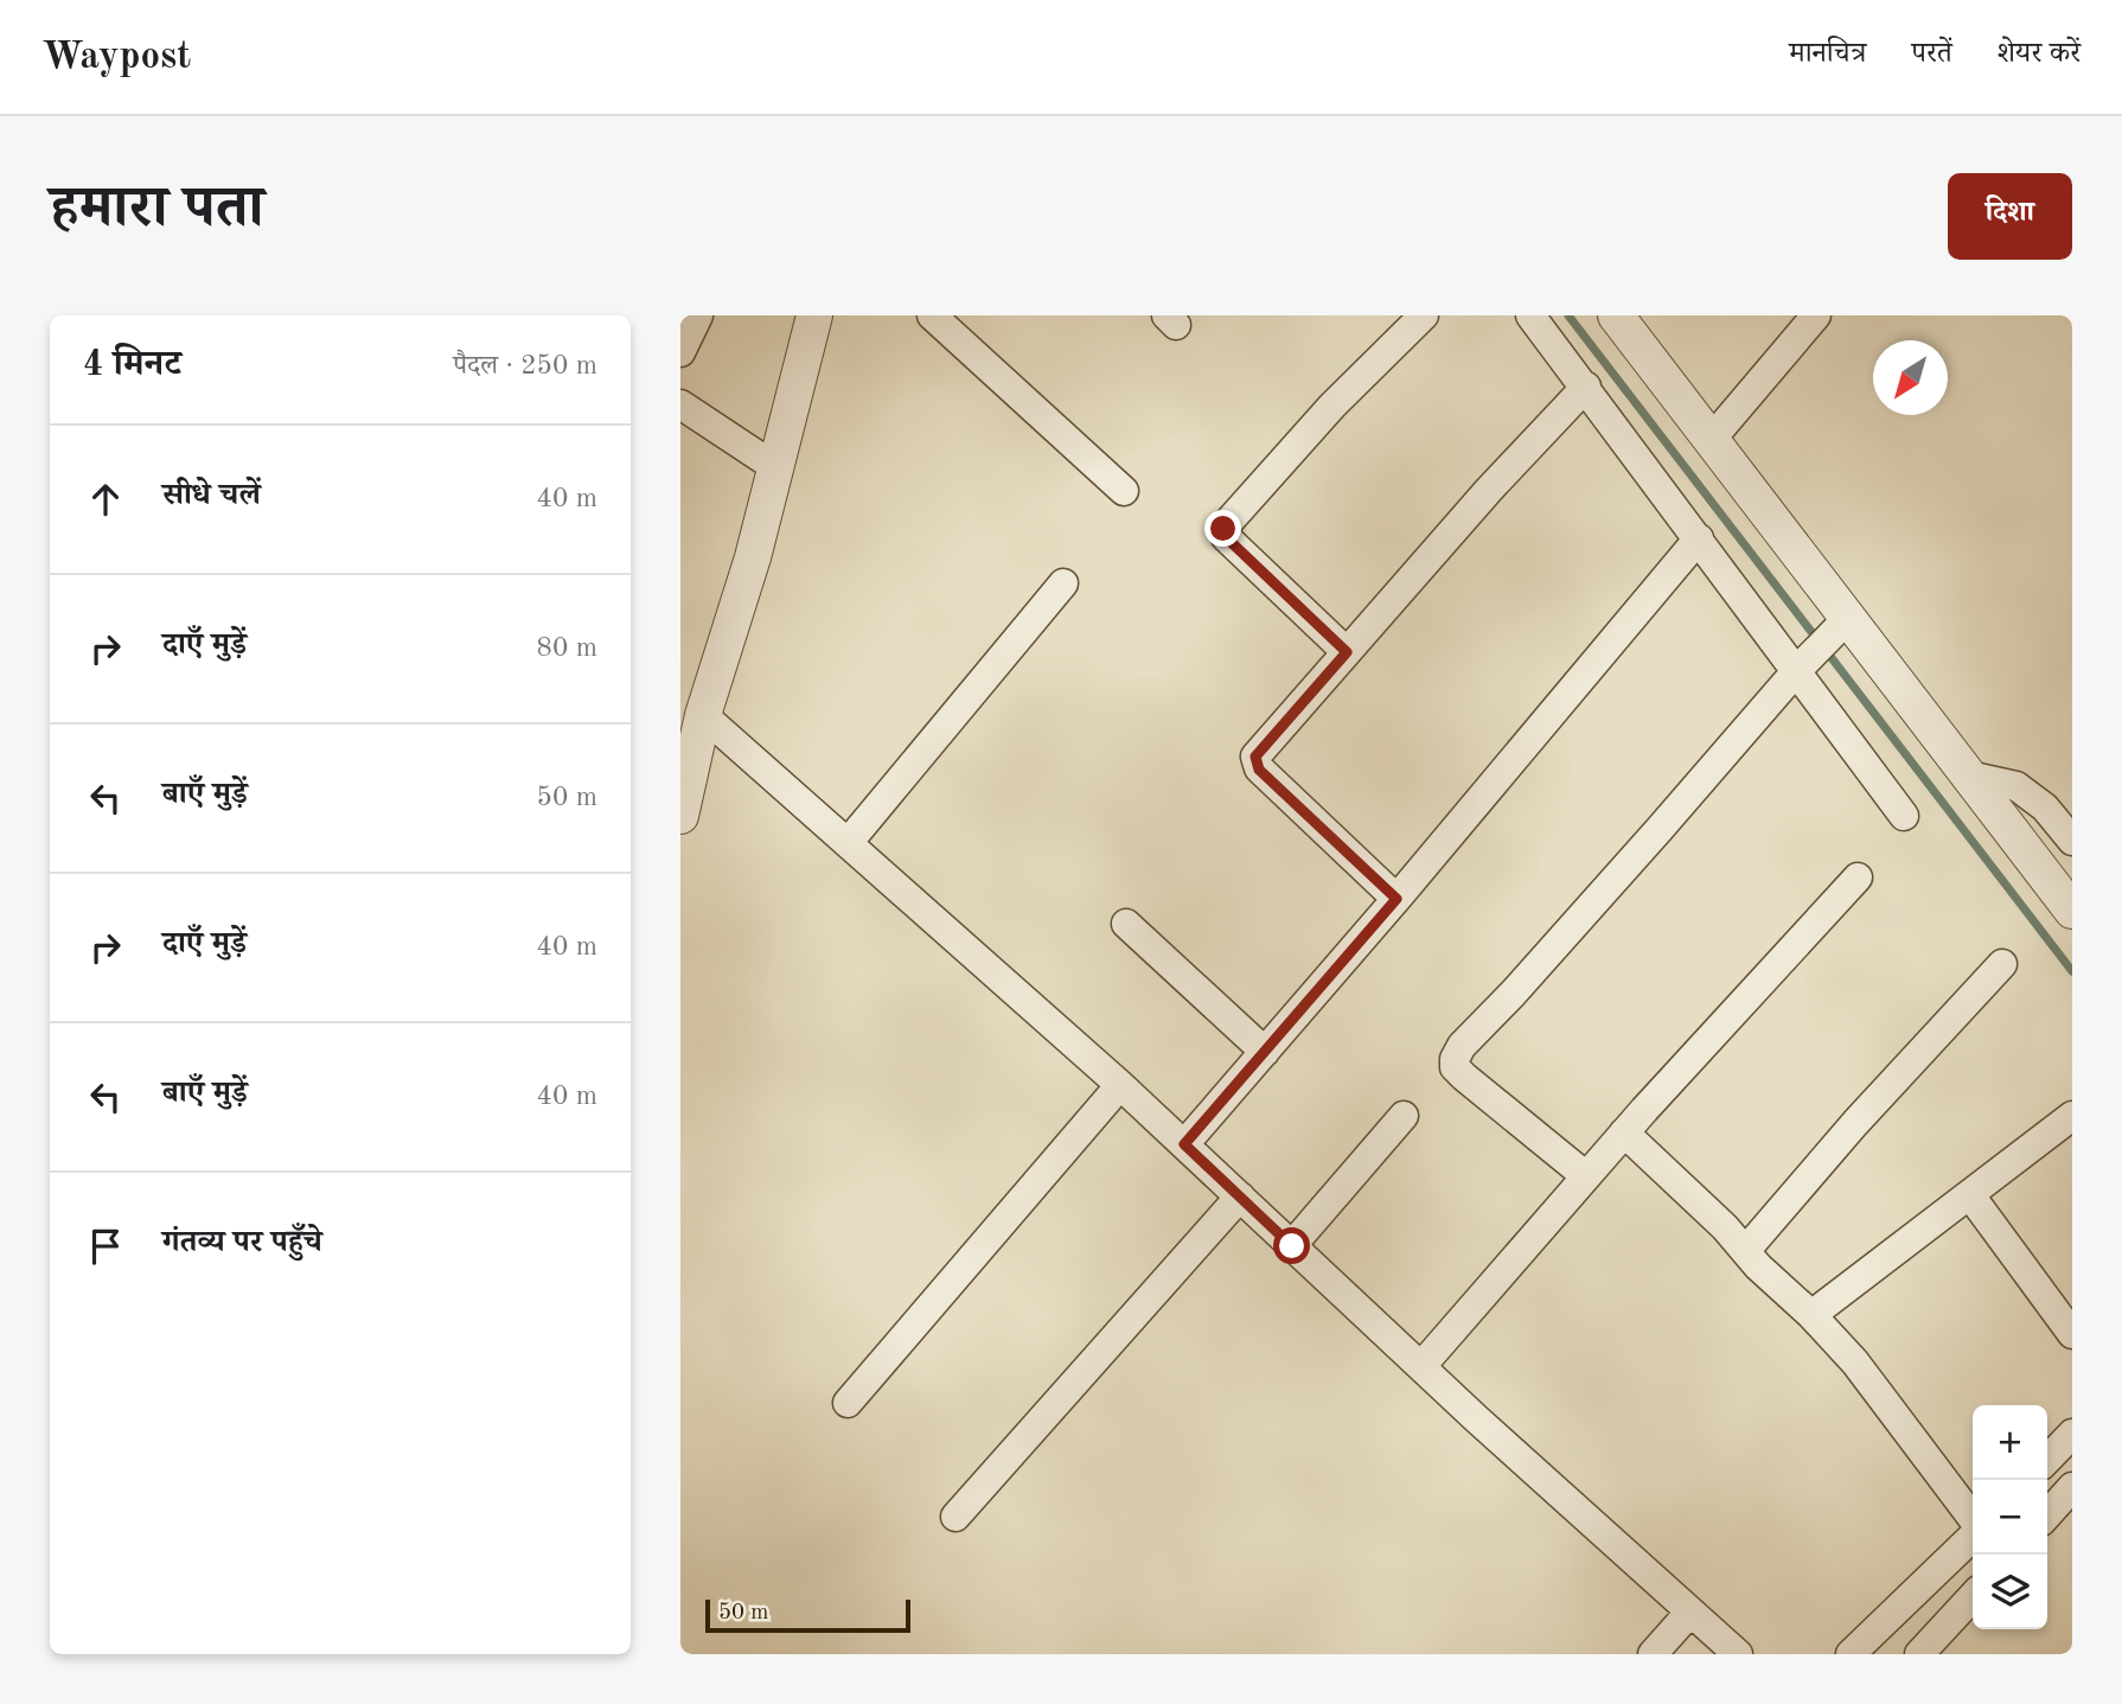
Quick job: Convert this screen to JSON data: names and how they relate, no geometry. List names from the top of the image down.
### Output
{
  "scale_bar": "50 m",
  "north": "bottom left",
  "page": {
    "header": "Waypost",
    "nav": ["मानचित्र", "परतें", "शेयर करें"],
    "title": "हमारा पता",
    "buttons": "दिशा",
    "heading": ["4 मिनट", "पैदल · 250 m"],
    "list": [
      ["सीधे चलें", "40 m"],
      ["दाएँ मुड़ें", "80 m"],
      ["बाएँ मुड़ें", "50 m"],
      ["दाएँ मुड़ें", "40 m"],
      ["बाएँ मुड़ें", "40 m"],
      "गंतव्य पर पहुँचे"
    ],
    "map_buttons": ["+", "−"],
    "scale": "50 m"
  }
}
